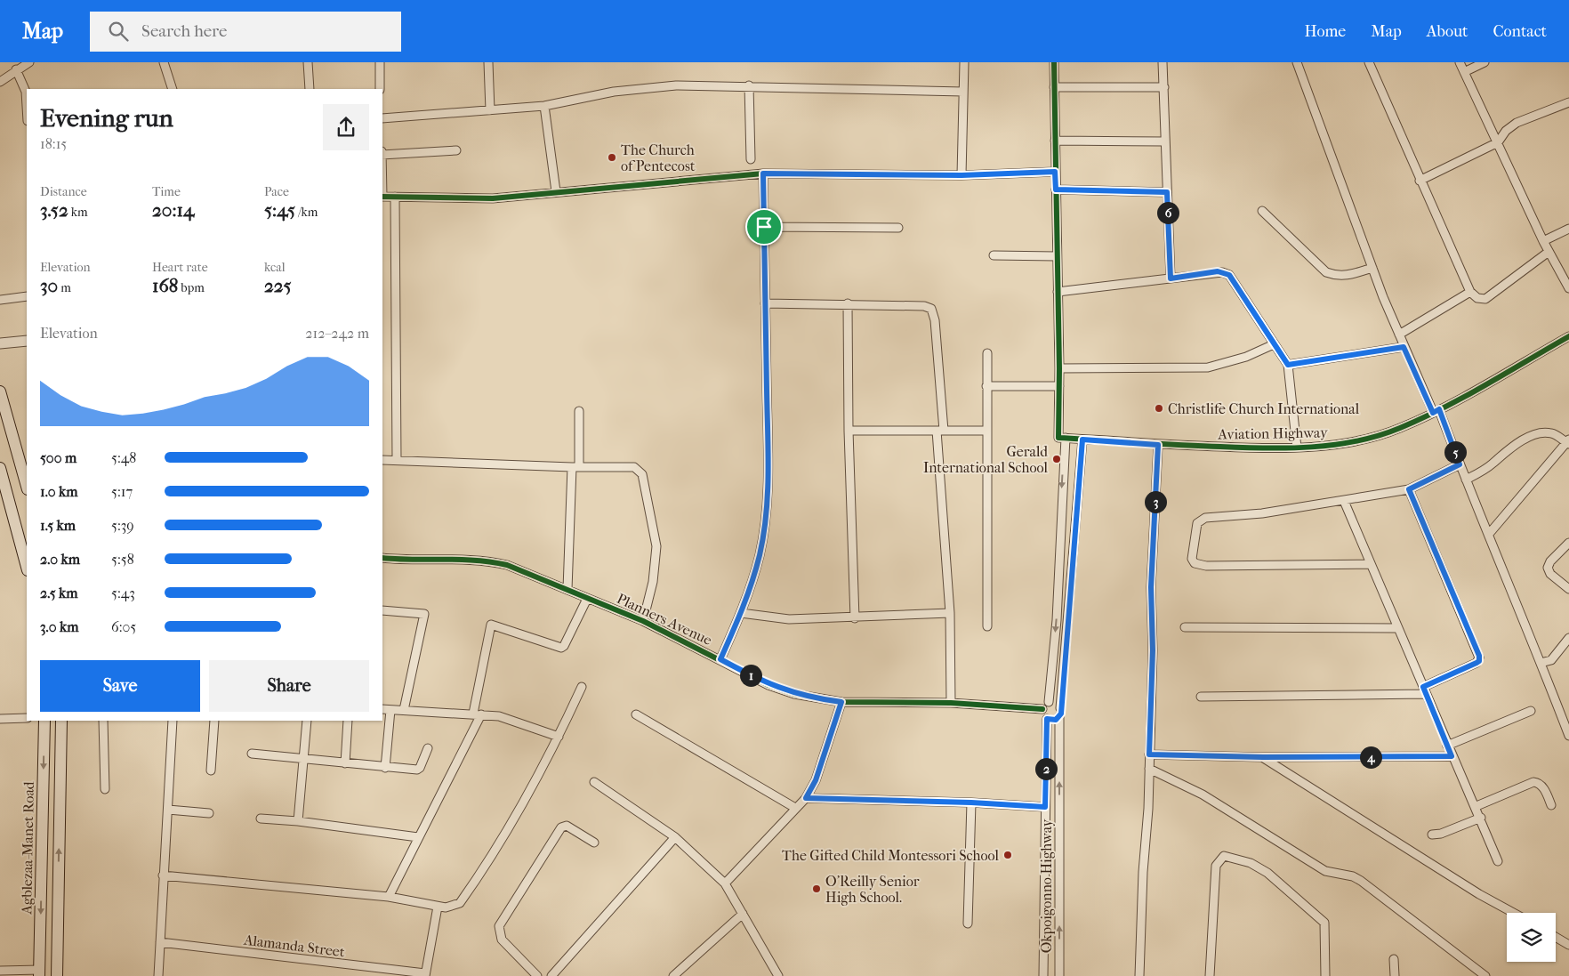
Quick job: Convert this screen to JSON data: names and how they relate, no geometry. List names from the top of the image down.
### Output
{
  "streets": {
    "main road": ["Agblezaa-Manet Road"],
    "street": [
      "Aviation Highway",
      "Planners Avenue",
      "Okpoigonno Highway",
      "Alamanda Street"
    ]
  },
  "crossings": [
    ["Planners Avenue", "Okpoigonno Highway"]
  ],
  "places": [
    "The Church of Pentecost",
    "Christlife Church International",
    "Gerald International School",
    "The Gifted Child Montessori School",
    "O'Reilly Senior High School."
  ],
  "page": {
    "header": "Map",
    "search": "Search here",
    "nav": [
      "Home",
      "Map",
      "About",
      "Contact"
    ],
    "heading": ["Evening run", "18:15"],
    "stats": [
      ["Distance", "3.52 km"],
      ["Time", "20:14"],
      ["Pace", "5:45 /km"],
      ["Elevation", "30 m"],
      ["Heart rate", "168 bpm"],
      ["kcal", "225"]
    ],
    "pins": [
      "6",
      "5",
      "3",
      "1",
      "4",
      "2"
    ],
    "chart": ["Elevation", "212–242 m"],
    "list": [
      {
        "name": "500 m",
        "note": "5:48"
      },
      {
        "name": "1.0 km",
        "note": "5:17"
      },
      {
        "name": "1.5 km",
        "note": "5:39"
      },
      {
        "name": "2.0 km",
        "note": "5:58"
      },
      {
        "name": "2.5 km",
        "note": "5:43"
      },
      {
        "name": "3.0 km",
        "note": "6:05"
      }
    ],
    "buttons": ["Save", "Share"]
  }
}
